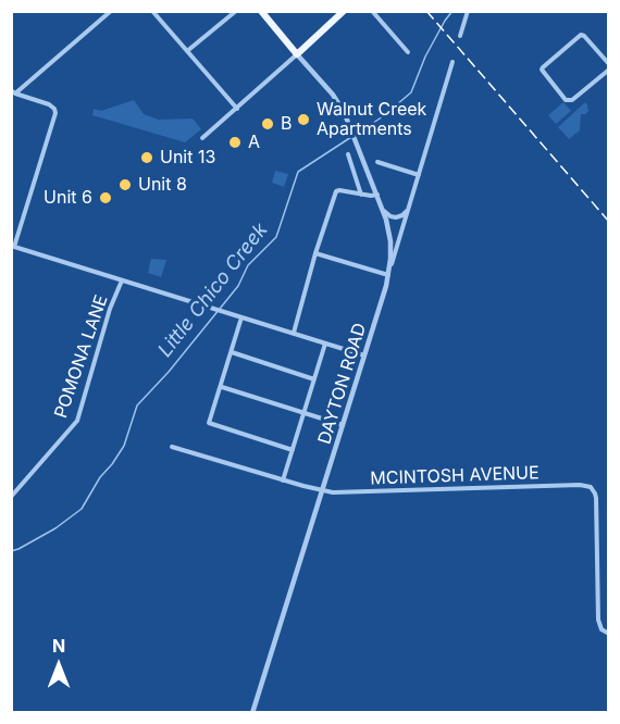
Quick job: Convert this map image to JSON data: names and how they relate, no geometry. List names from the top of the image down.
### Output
{
  "streets": {
    "street": ["POMONA LANE", "DAYTON ROAD", "MCINTOSH AVENUE"]
  },
  "crossings": [
    ["DAYTON ROAD", "MCINTOSH AVENUE"]
  ],
  "water": ["Little Chico Creek"],
  "places": [
    "Walnut Creek Apartments",
    "B",
    "A",
    "Unit 13",
    "Unit 8",
    "Unit 6"
  ],
  "north": "top"
}
